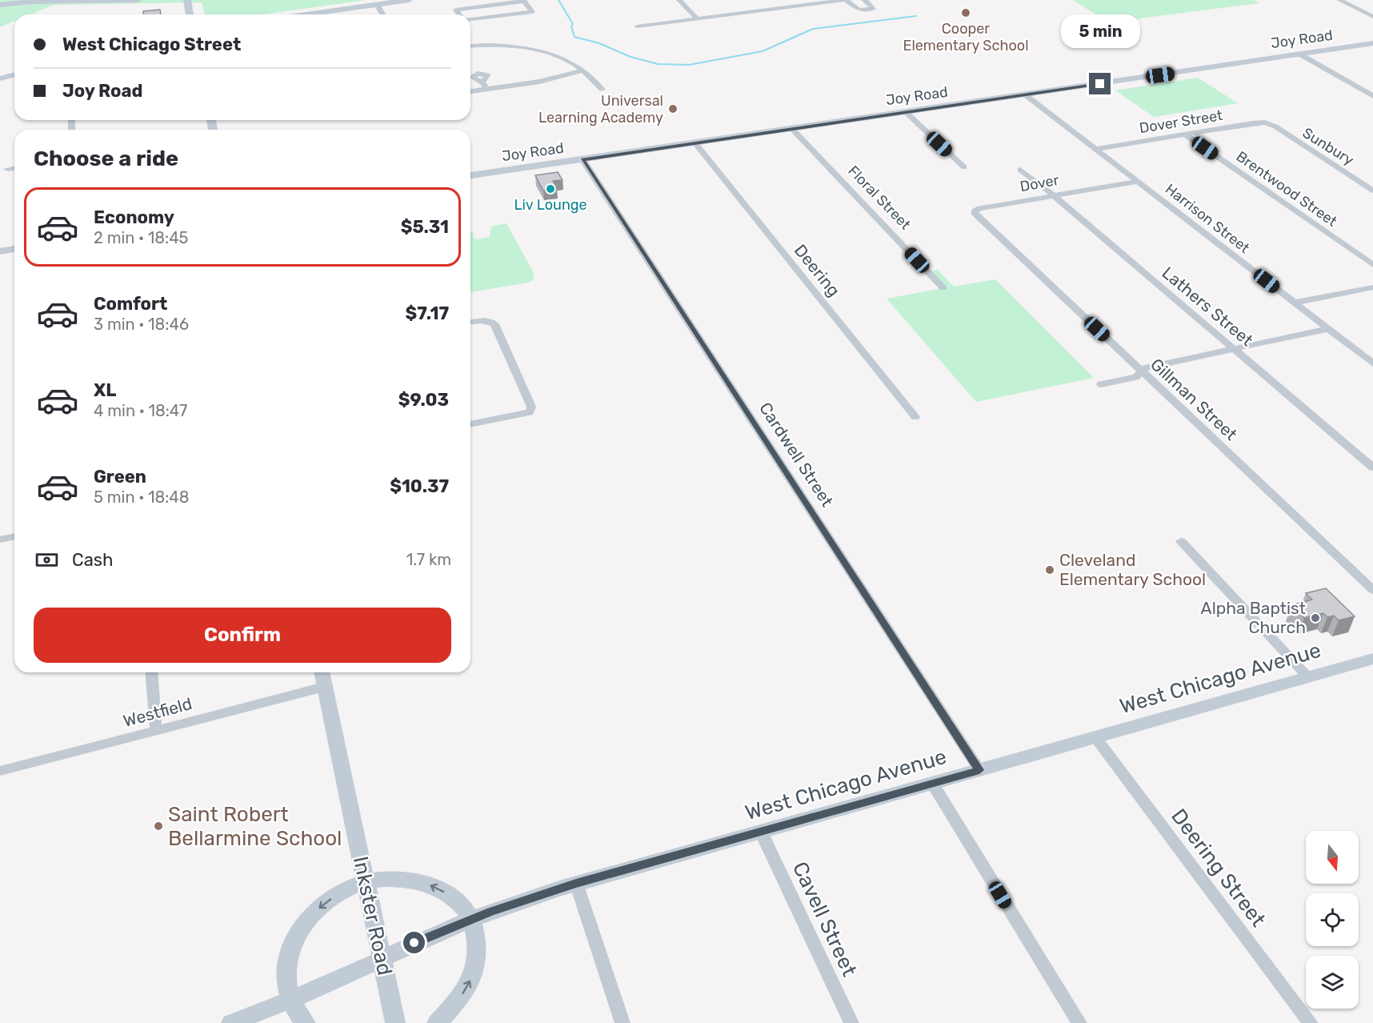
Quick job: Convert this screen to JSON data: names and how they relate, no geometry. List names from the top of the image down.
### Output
{
  "streets": {
    "main road": ["Joy Road", "West Chicago Avenue", "Inkster Road"],
    "street": [
      "Dover Street",
      "Sunbury",
      "Dover",
      "Brentwood Street",
      "Floral Street",
      "Harrison Street",
      "Deering",
      "Lathers Street",
      "Gillman Street",
      "Cardwell Street",
      "Westfield",
      "Deering Street",
      "Cavell Street"
    ]
  },
  "crossings": [
    ["Joy Road", "Floral Street"],
    ["Joy Road", "Harrison Street"],
    ["Joy Road", "Deering"],
    ["Joy Road", "Cardwell Street"],
    ["Dover Street", "Sunbury"],
    ["Dover Street", "Brentwood Street"],
    ["Dover Street", "Harrison Street"],
    ["Dover", "Harrison Street"],
    ["Dover", "Lathers Street"],
    ["Dover", "Gillman Street"],
    ["Cardwell Street", "West Chicago Avenue"],
    ["West Chicago Avenue", "Deering Street"],
    ["West Chicago Avenue", "Inkster Road"],
    ["West Chicago Avenue", "Cavell Street"],
    ["Westfield", "Inkster Road"]
  ],
  "places": [
    "Cooper Elementary School",
    "Universal Learning Academy",
    "Liv Lounge",
    "Cleveland Elementary School",
    "Alpha Baptist Church",
    "Saint Robert Bellarmine School"
  ],
  "north": "bottom",
  "page": {
    "bubble": "5 min",
    "banner": ["West Chicago Street", "Joy Road"],
    "heading": "Choose a ride",
    "list": [
      {
        "name": "Economy",
        "note": "2 min · 18:45",
        "value": "$5.31"
      },
      {
        "name": "Comfort",
        "note": "3 min · 18:46",
        "value": "$7.17"
      },
      {
        "name": "XL",
        "note": "4 min · 18:47",
        "value": "$9.03"
      },
      {
        "name": "Green",
        "note": "5 min · 18:48",
        "value": "$10.37"
      }
    ],
    "pay": ["Cash", "1.7 km"],
    "buttons": "Confirm"
  }
}
